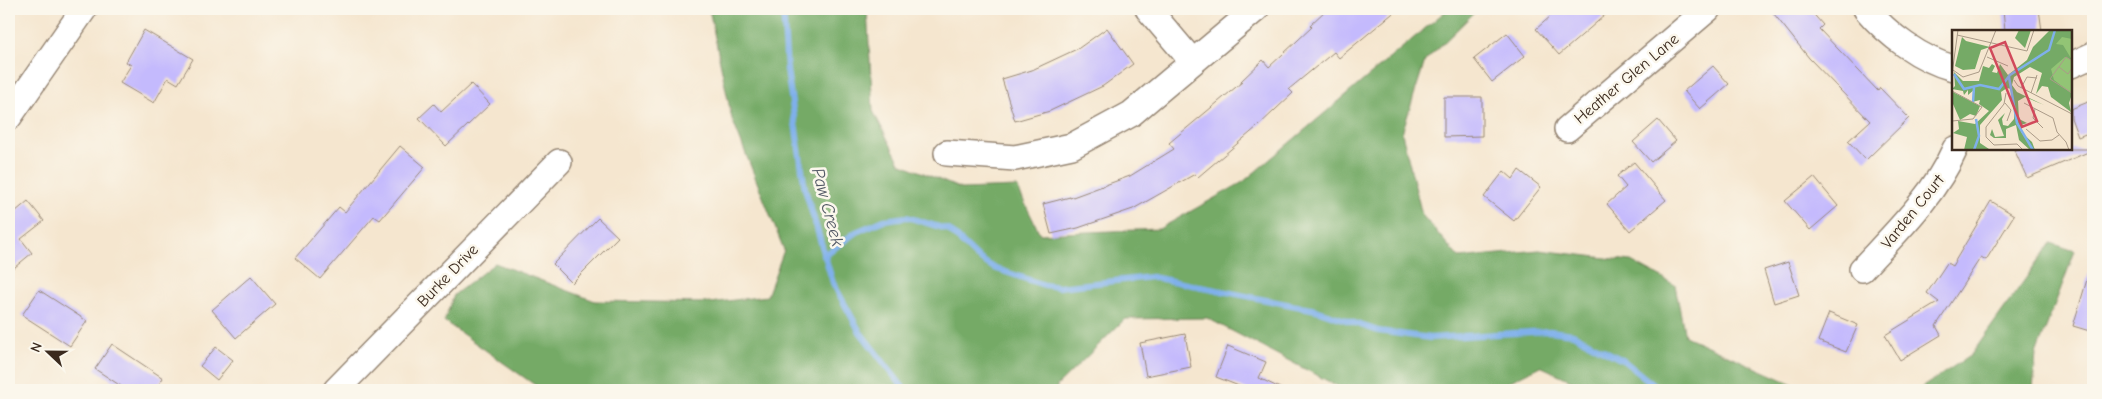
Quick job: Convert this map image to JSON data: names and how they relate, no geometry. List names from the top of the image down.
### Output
{
  "streets": {
    "street": ["Heather Glen Lane", "Varden Court", "Burke Drive"]
  },
  "water": ["Paw Creek"],
  "north": "left"
}
